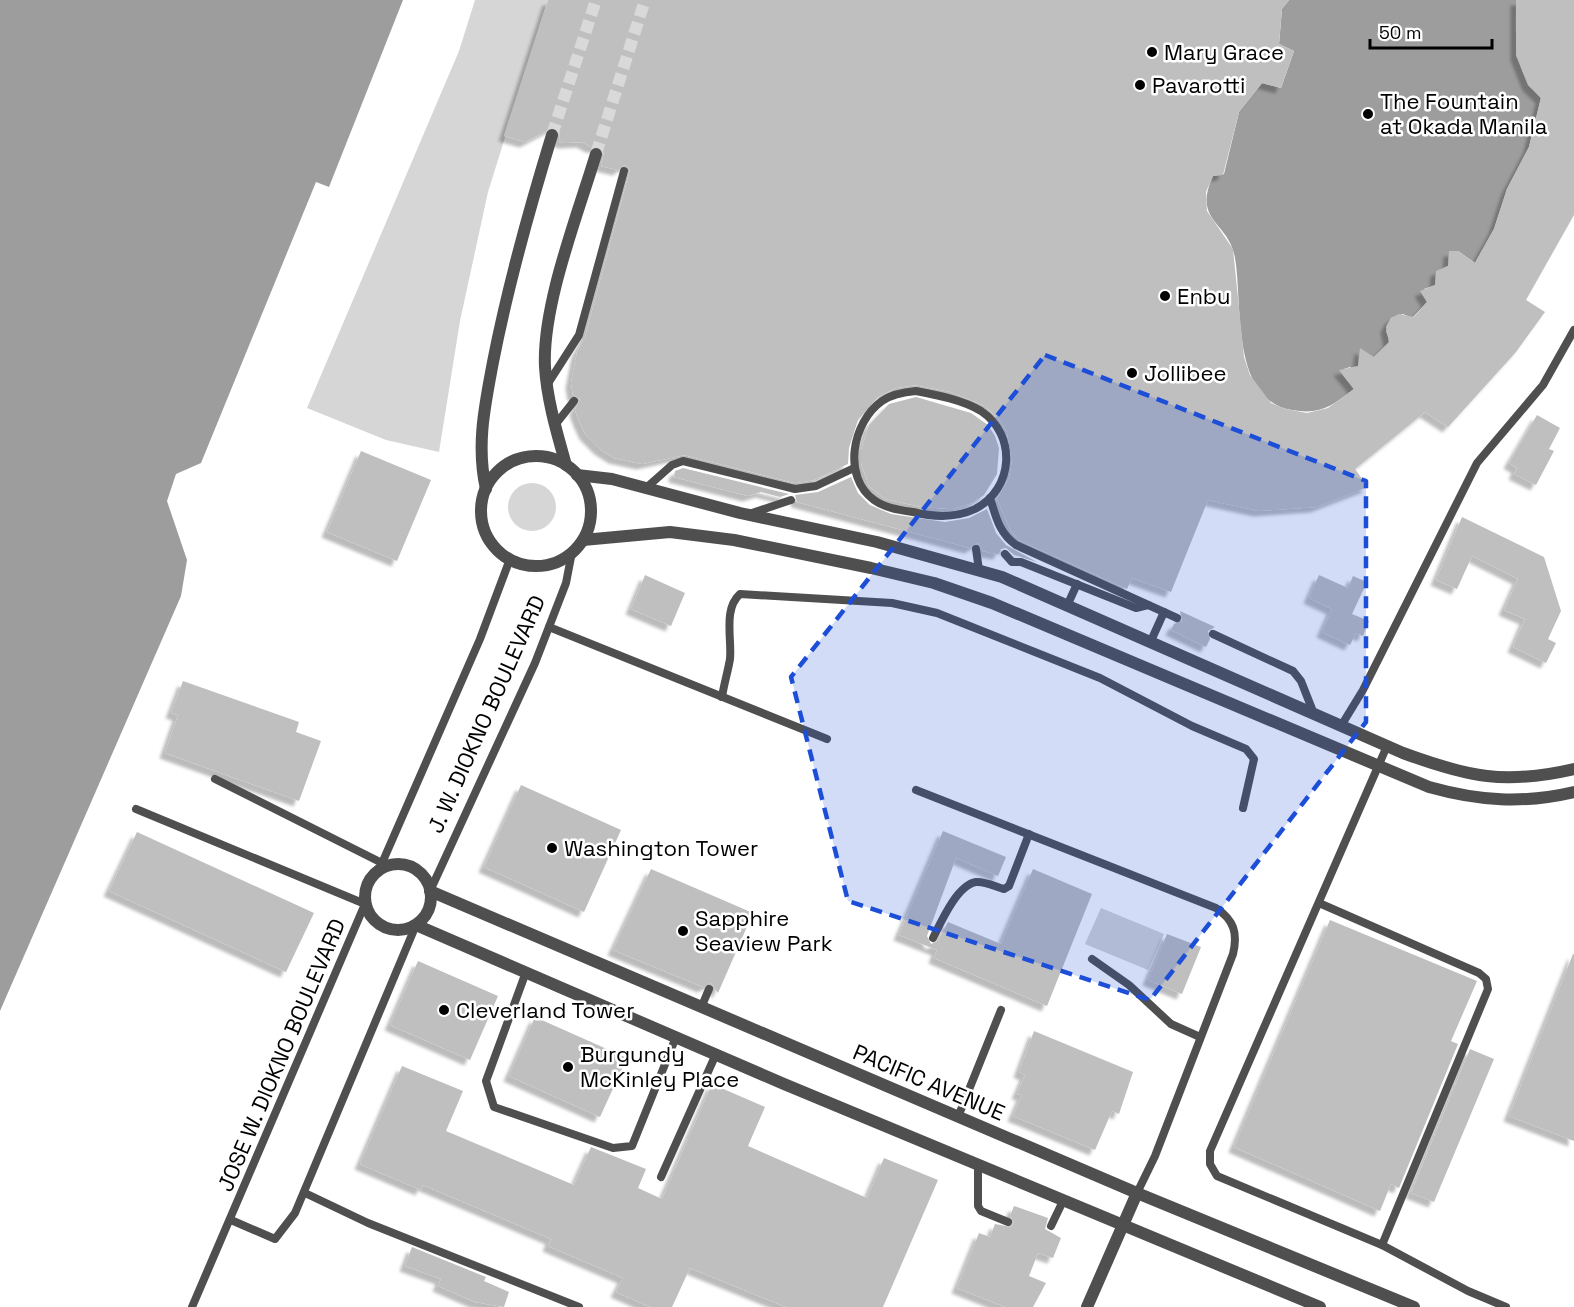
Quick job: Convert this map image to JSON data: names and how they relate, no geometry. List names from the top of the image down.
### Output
{
  "streets": {
    "street": ["PACIFIC AVENUE"],
    "lane": ["J. W. DIOKNO BOULEVARD", "JOSE W. DIOKNO BOULEVARD"]
  },
  "crossings": [
    ["J. W. DIOKNO BOULEVARD", "JOSE W. DIOKNO BOULEVARD"],
    ["J. W. DIOKNO BOULEVARD", "PACIFIC AVENUE"],
    ["JOSE W. DIOKNO BOULEVARD", "PACIFIC AVENUE"]
  ],
  "places": [
    "Mary Grace",
    "Pavarotti",
    "The Fountain at Okada Manila",
    "Enbu",
    "Jollibee",
    "Washington Tower",
    "Sapphire Seaview Park",
    "Cleverland Tower",
    "Burgundy McKinley Place"
  ],
  "scale_bar": "50 m"
}
